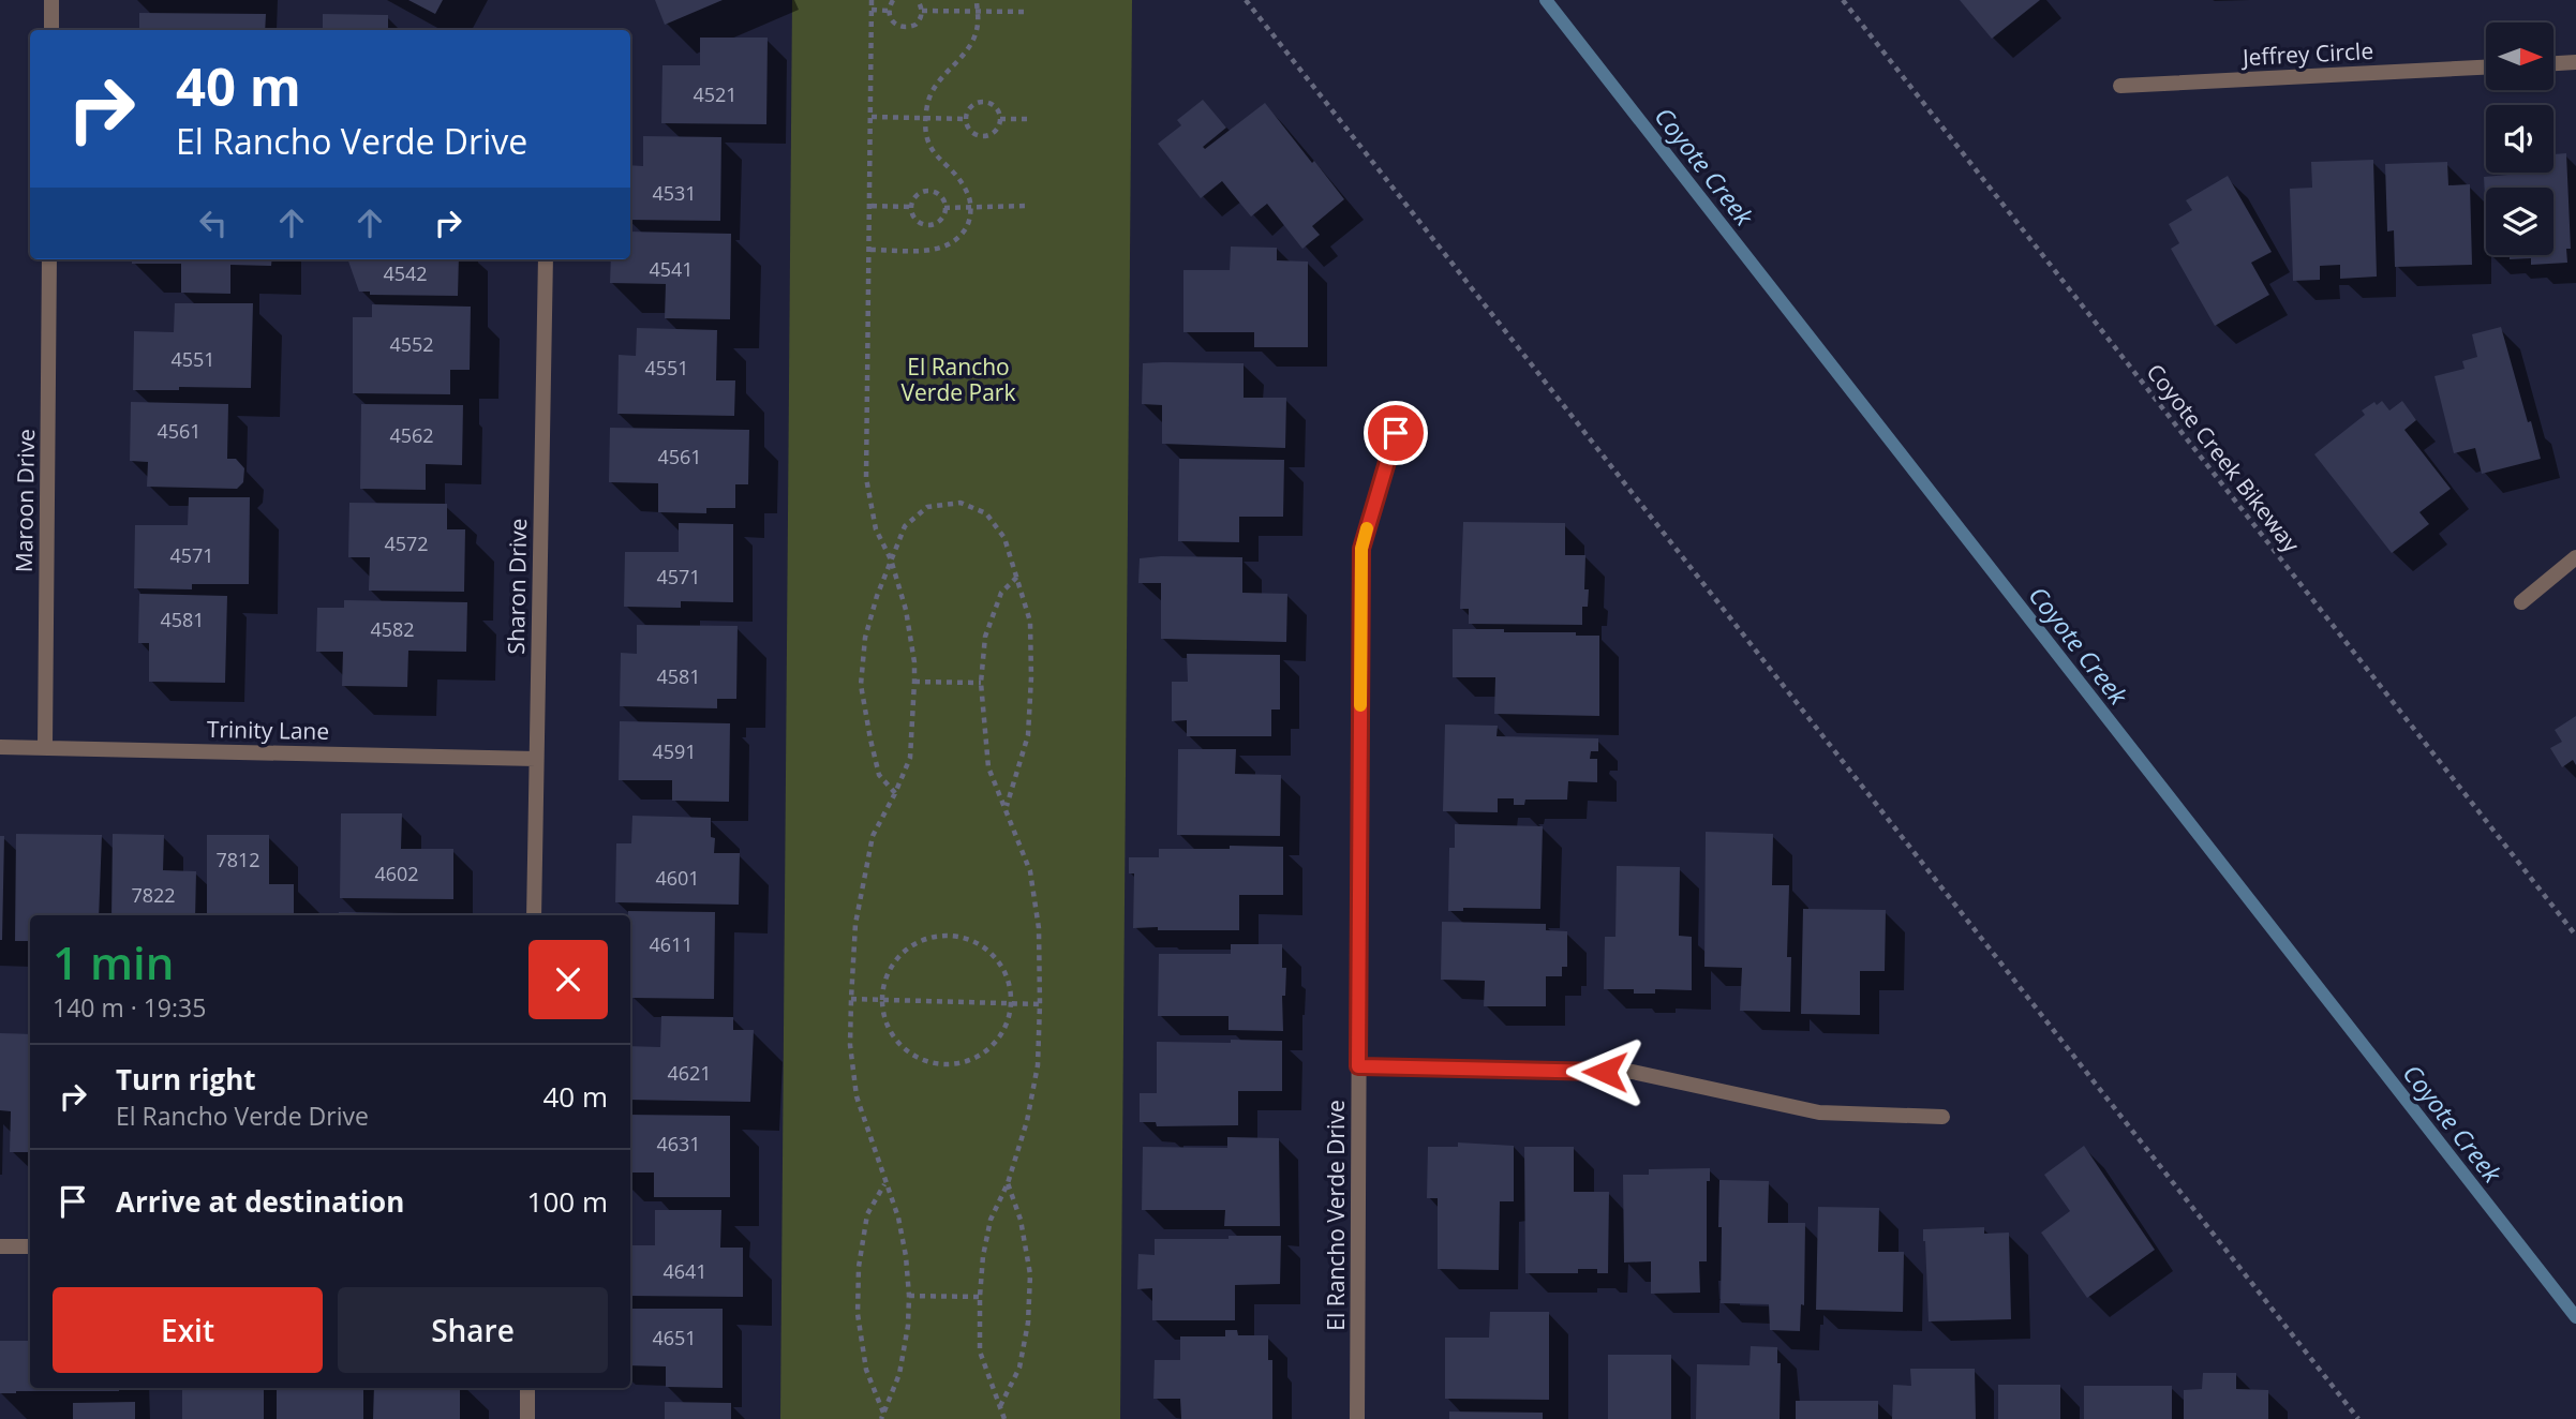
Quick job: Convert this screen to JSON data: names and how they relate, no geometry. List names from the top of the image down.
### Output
{
  "streets": {
    "street": [
      "Jeffrey Circle",
      "Maroon Drive",
      "Sharon Drive",
      "Trinity Lane",
      "El Rancho Verde Drive"
    ],
    "path": ["Coyote Creek Bikeway"]
  },
  "crossings": [
    ["Maroon Drive", "Trinity Lane"],
    ["Sharon Drive", "Trinity Lane"]
  ],
  "water": ["Coyote Creek"],
  "parks": ["El Rancho Verde Park"],
  "house_numbers": [
    "4521",
    "4531",
    "4541",
    "4542",
    "4552",
    "4551",
    "4551",
    "4561",
    "4562",
    "4561",
    "4572",
    "4571",
    "4571",
    "4581",
    "4582",
    "4581",
    "4591",
    "7812",
    "4602",
    "4601",
    "7822",
    "4611",
    "4621",
    "4631",
    "4641",
    "4651"
  ],
  "north": "right",
  "page": {
    "turn": ["40 m", "El Rancho Verde Drive"],
    "heading": ["1 min", "140 m · 19:35"],
    "list": [
      {
        "name": "Turn right",
        "note": "El Rancho Verde Drive",
        "value": "40 m"
      },
      {
        "name": "Arrive at destination",
        "value": "100 m"
      }
    ],
    "buttons": ["Exit", "Share"]
  }
}
